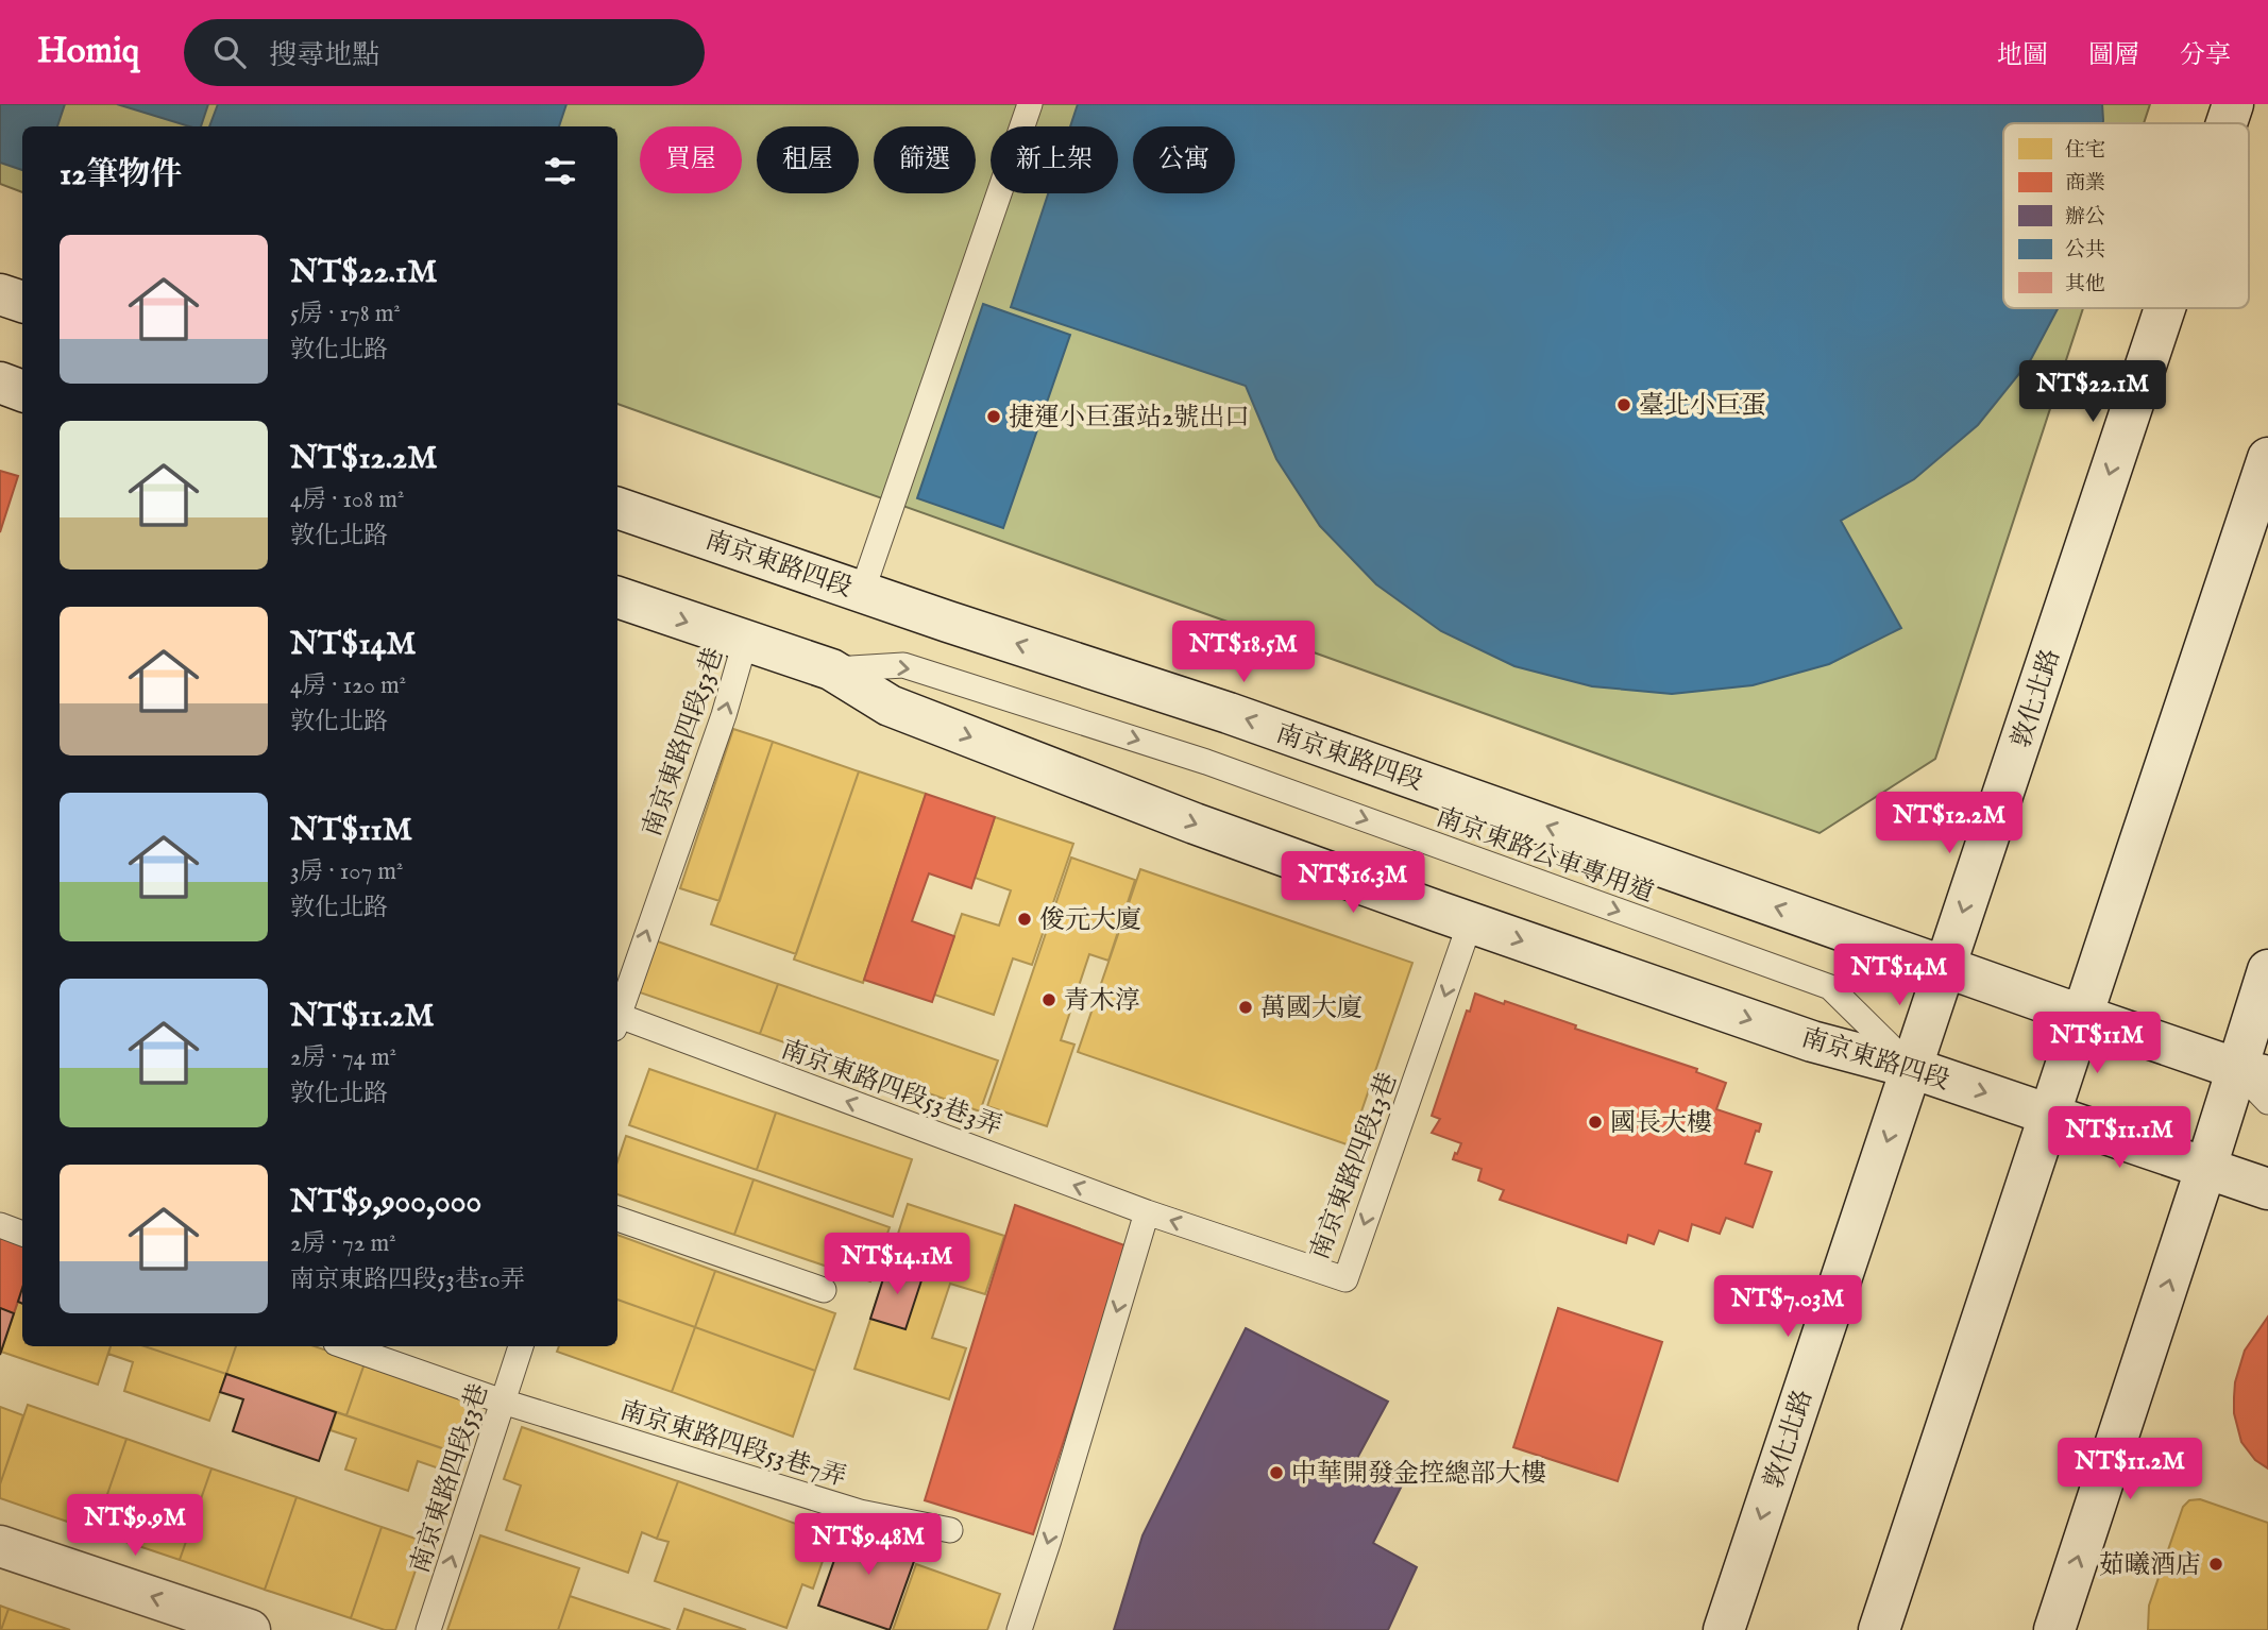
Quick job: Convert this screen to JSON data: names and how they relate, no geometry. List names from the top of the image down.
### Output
{
  "streets": {
    "main road": ["南京東路四段", "敦化北路"],
    "lane": [
      "南京東路四段53巷",
      "南京東路公車專用道",
      "南京東路四段53巷3弄",
      "南京東路四段13巷",
      "南京東路四段53巷7弄"
    ]
  },
  "crossings": [
    ["南京東路四段", "敦化北路"],
    ["南京東路四段", "南京東路四段53巷"],
    ["南京東路四段", "南京東路公車專用道"],
    ["南京東路四段", "南京東路四段13巷"],
    ["敦化北路", "南京東路公車專用道"],
    ["南京東路四段53巷", "南京東路四段53巷7弄"],
    ["南京東路四段53巷3弄", "南京東路四段13巷"]
  ],
  "one_way": ["南京東路四段53巷", "南京東路公車專用道"],
  "places": [
    "臺北小巨蛋",
    "捷運小巨蛋站2號出口",
    "俊元大廈",
    "青木淳",
    "萬國大廈",
    "國長大樓",
    "中華開發金控總部大樓",
    "茹曦酒店"
  ],
  "legend": [
    "住宅",
    "商業",
    "辦公",
    "公共",
    "其他"
  ],
  "page": {
    "header": "Homiq",
    "search": "搜尋地點",
    "nav": ["地圖", "圖層", "分享"],
    "chip": [
      "買屋",
      "租屋",
      "篩選",
      "新上架",
      "公寓"
    ],
    "heading": "12筆物件",
    "list": [
      {
        "name": "NT$22.1M",
        "note": "5房 · 178 m² · 敦化北路"
      },
      {
        "name": "NT$12.2M",
        "note": "4房 · 108 m² · 敦化北路"
      },
      {
        "name": "NT$14M",
        "note": "4房 · 120 m² · 敦化北路"
      },
      {
        "name": "NT$11M",
        "note": "3房 · 107 m² · 敦化北路"
      },
      {
        "name": "NT$11.2M",
        "note": "2房 · 74 m² · 敦化北路"
      },
      {
        "name": "NT$9,900,000",
        "note": "2房 · 72 m² · 南京東路四段53巷10弄"
      }
    ],
    "price": [
      "NT$22.1M",
      "NT$18.5M",
      "NT$12.2M",
      "NT$16.3M",
      "NT$14M",
      "NT$11M",
      "NT$11.1M",
      "NT$14.1M",
      "NT$7.03M",
      "NT$11.2M",
      "NT$9.9M",
      "NT$9.48M"
    ]
  }
}
